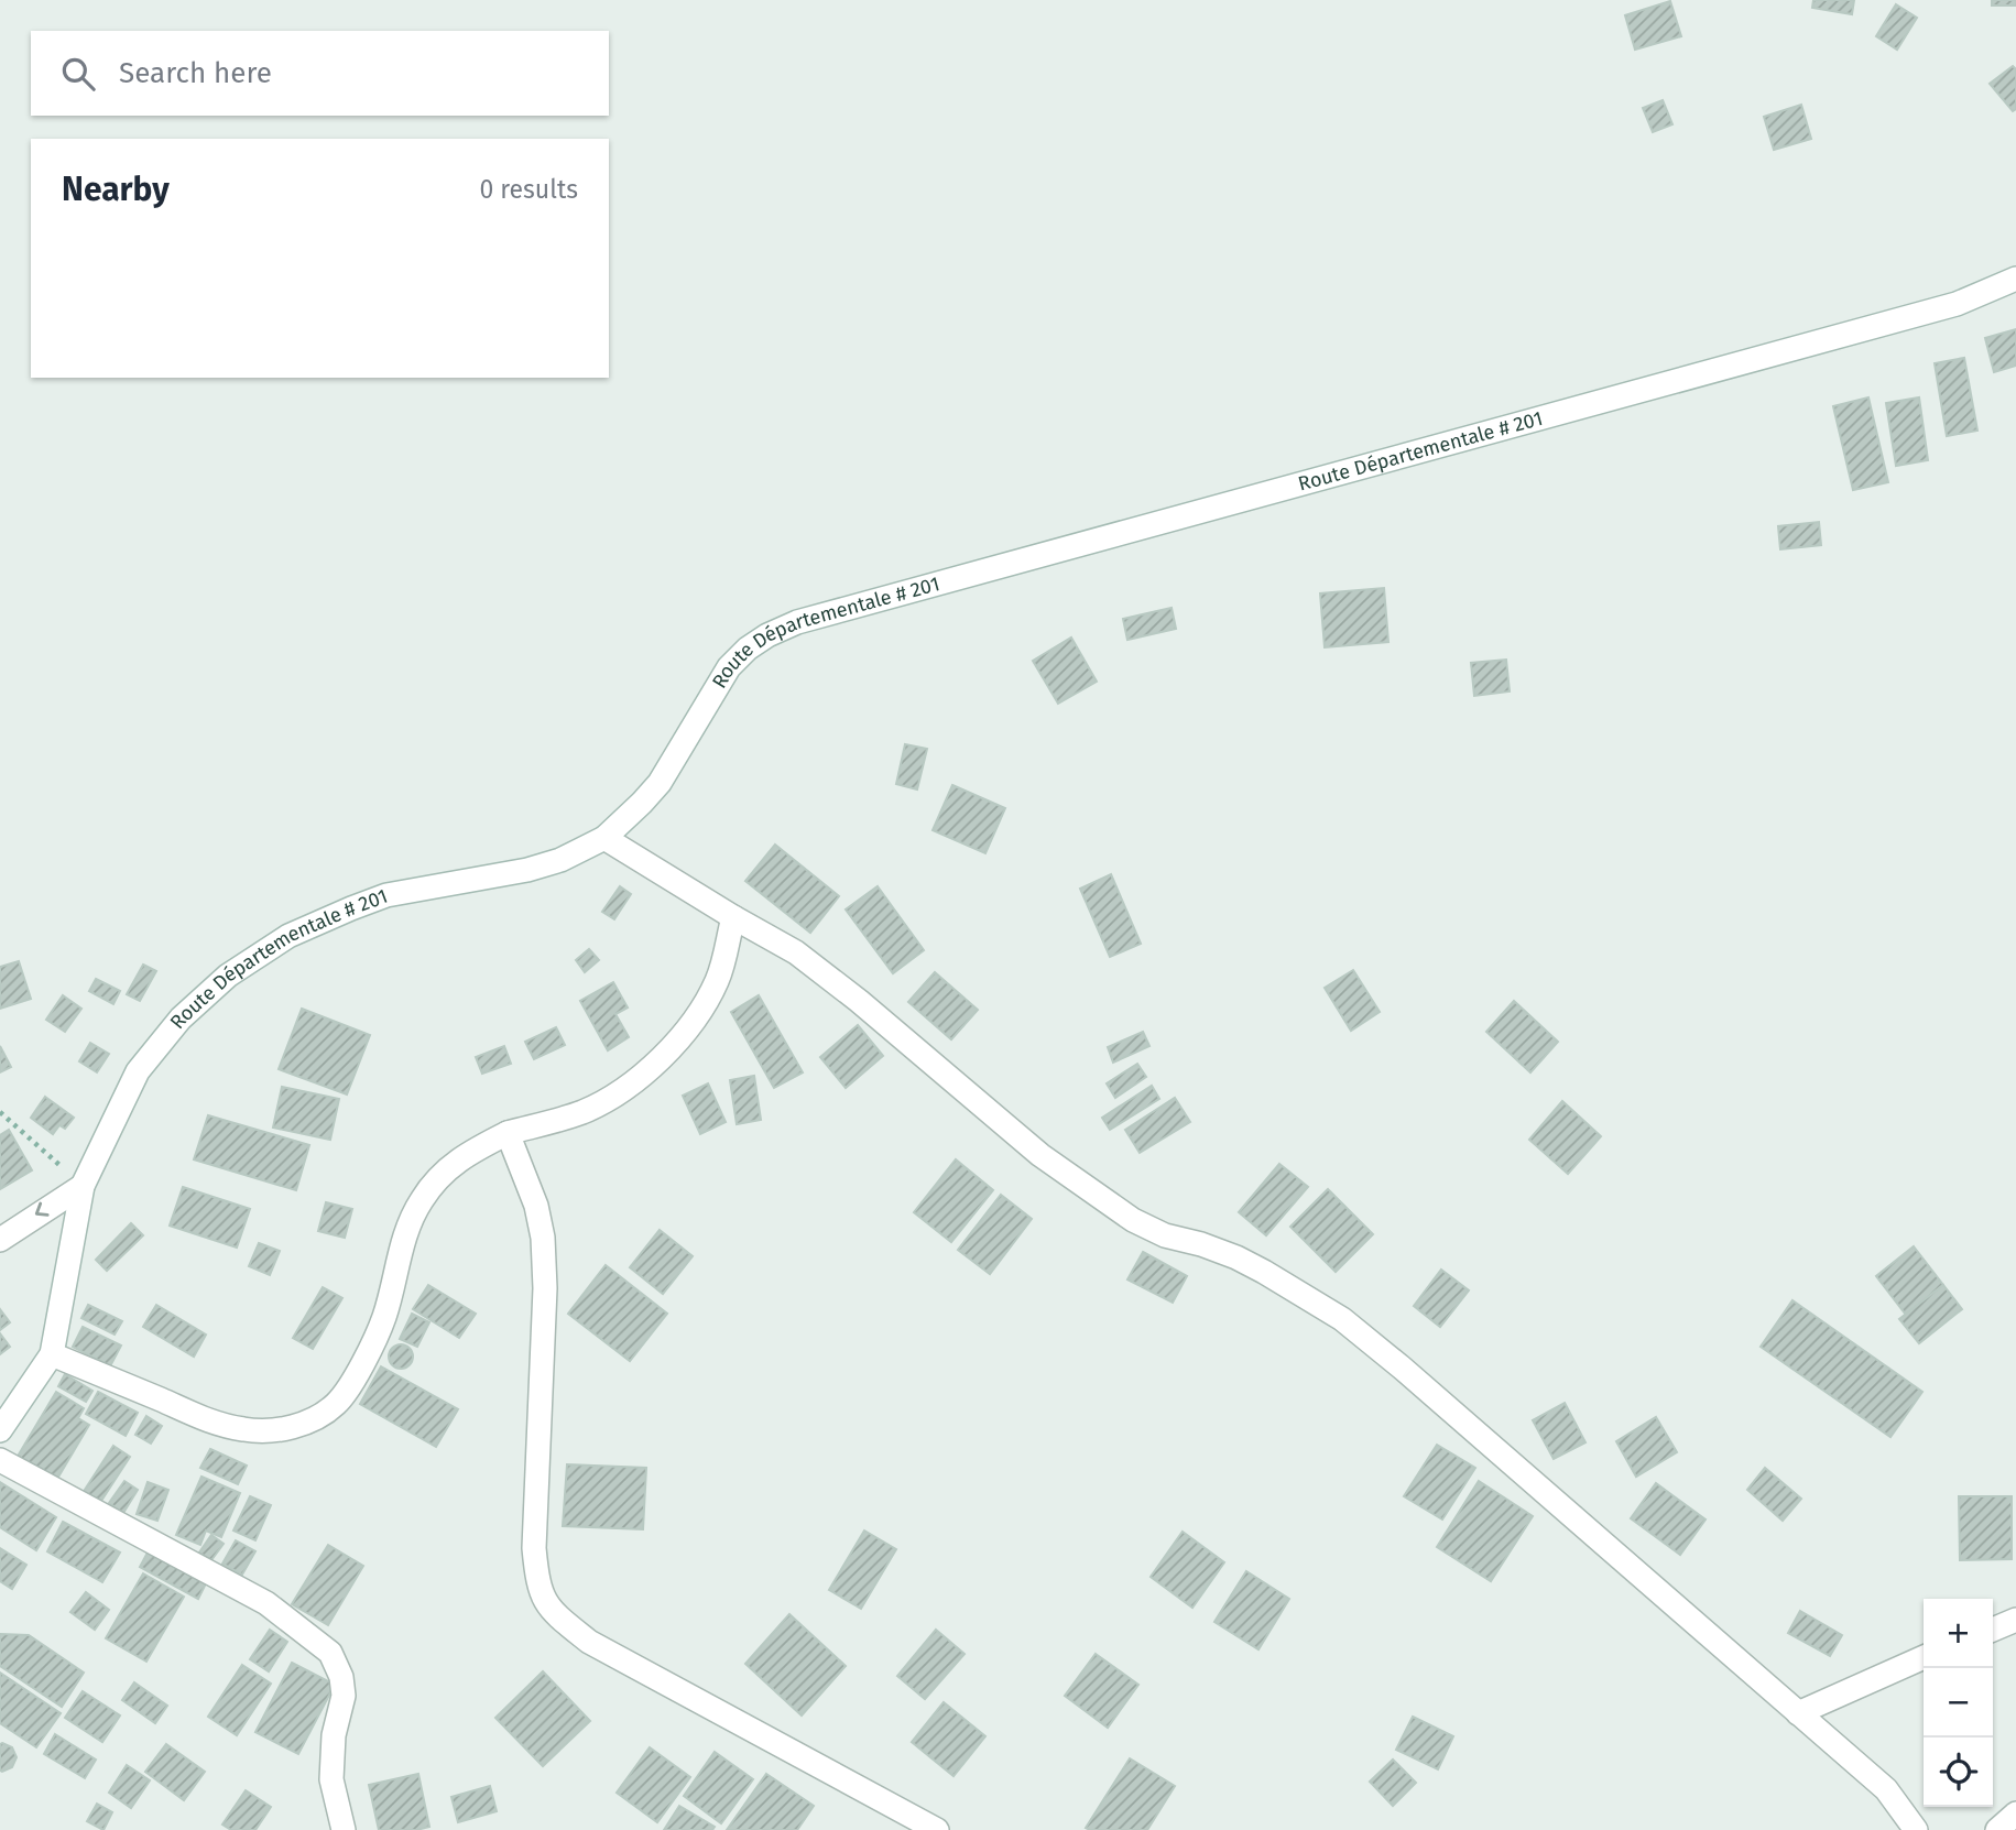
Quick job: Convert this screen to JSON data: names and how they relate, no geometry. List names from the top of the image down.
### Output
{
  "streets": {
    "street": ["Route Départementale # 201"]
  },
  "page": {
    "search": "Search here",
    "heading": ["Nearby", "0 results"],
    "map_buttons": ["+", "−"]
  }
}
